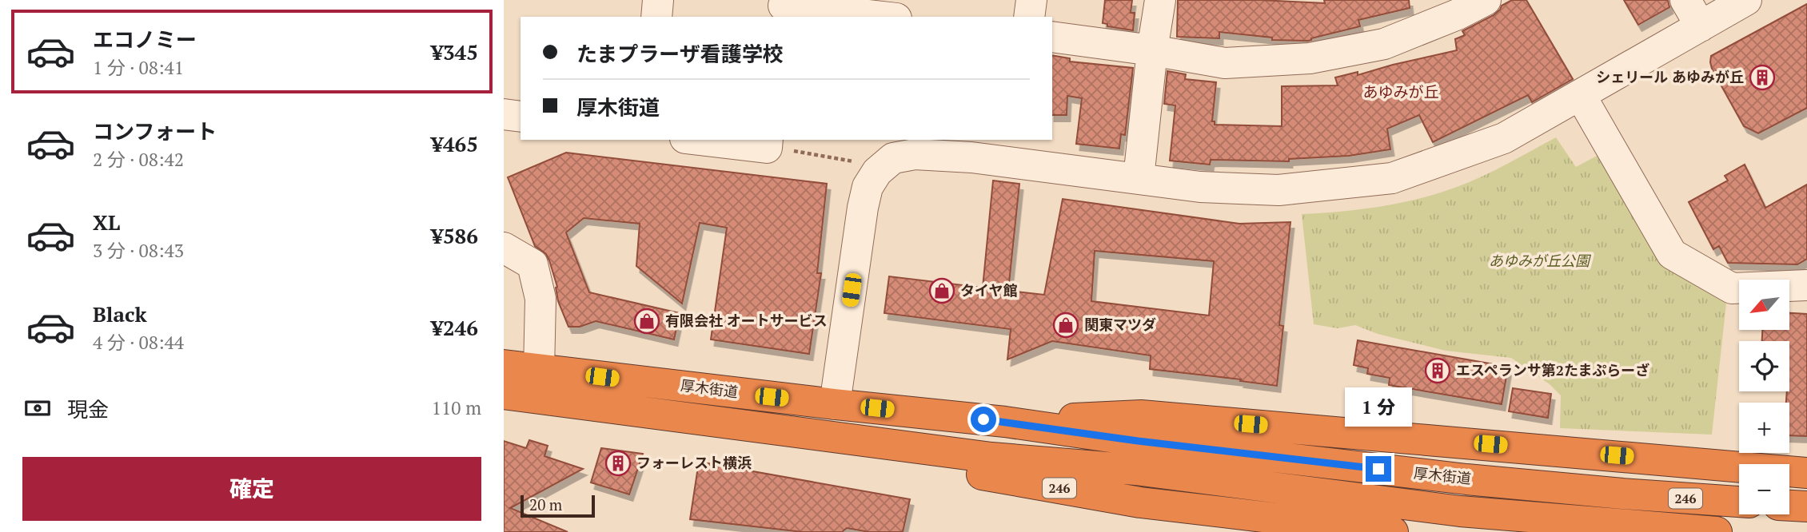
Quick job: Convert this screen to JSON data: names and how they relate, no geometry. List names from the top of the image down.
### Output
{
  "streets": {
    "highway": ["厚木街道", "246"]
  },
  "crossings": [
    ["厚木街道", "246"]
  ],
  "districts": ["あゆみが丘"],
  "parks": ["あゆみが丘公園"],
  "places": {
    "building": ["シェリール あゆみが丘", "エスペランサ第2たまぷらーざ", "フォーレスト横浜"],
    "shop": ["タイヤ館", "有限会社 オートサービス", "関東マツダ"]
  },
  "scale_bar": "20 m",
  "north": "bottom left",
  "page": {
    "list": [
      {
        "name": "エコノミー",
        "note": "1 分 · 08:41",
        "value": "¥345"
      },
      {
        "name": "コンフォート",
        "note": "2 分 · 08:42",
        "value": "¥465"
      },
      {
        "name": "XL",
        "note": "3 分 · 08:43",
        "value": "¥586"
      },
      {
        "name": "Black",
        "note": "4 分 · 08:44",
        "value": "¥246"
      }
    ],
    "banner": ["たまプラーザ看護学校", "厚木街道"],
    "map_buttons": ["+", "−"],
    "pay": ["現金", "110 m"],
    "bubble": "1 分",
    "buttons": "確定",
    "scale": "20 m"
  }
}
